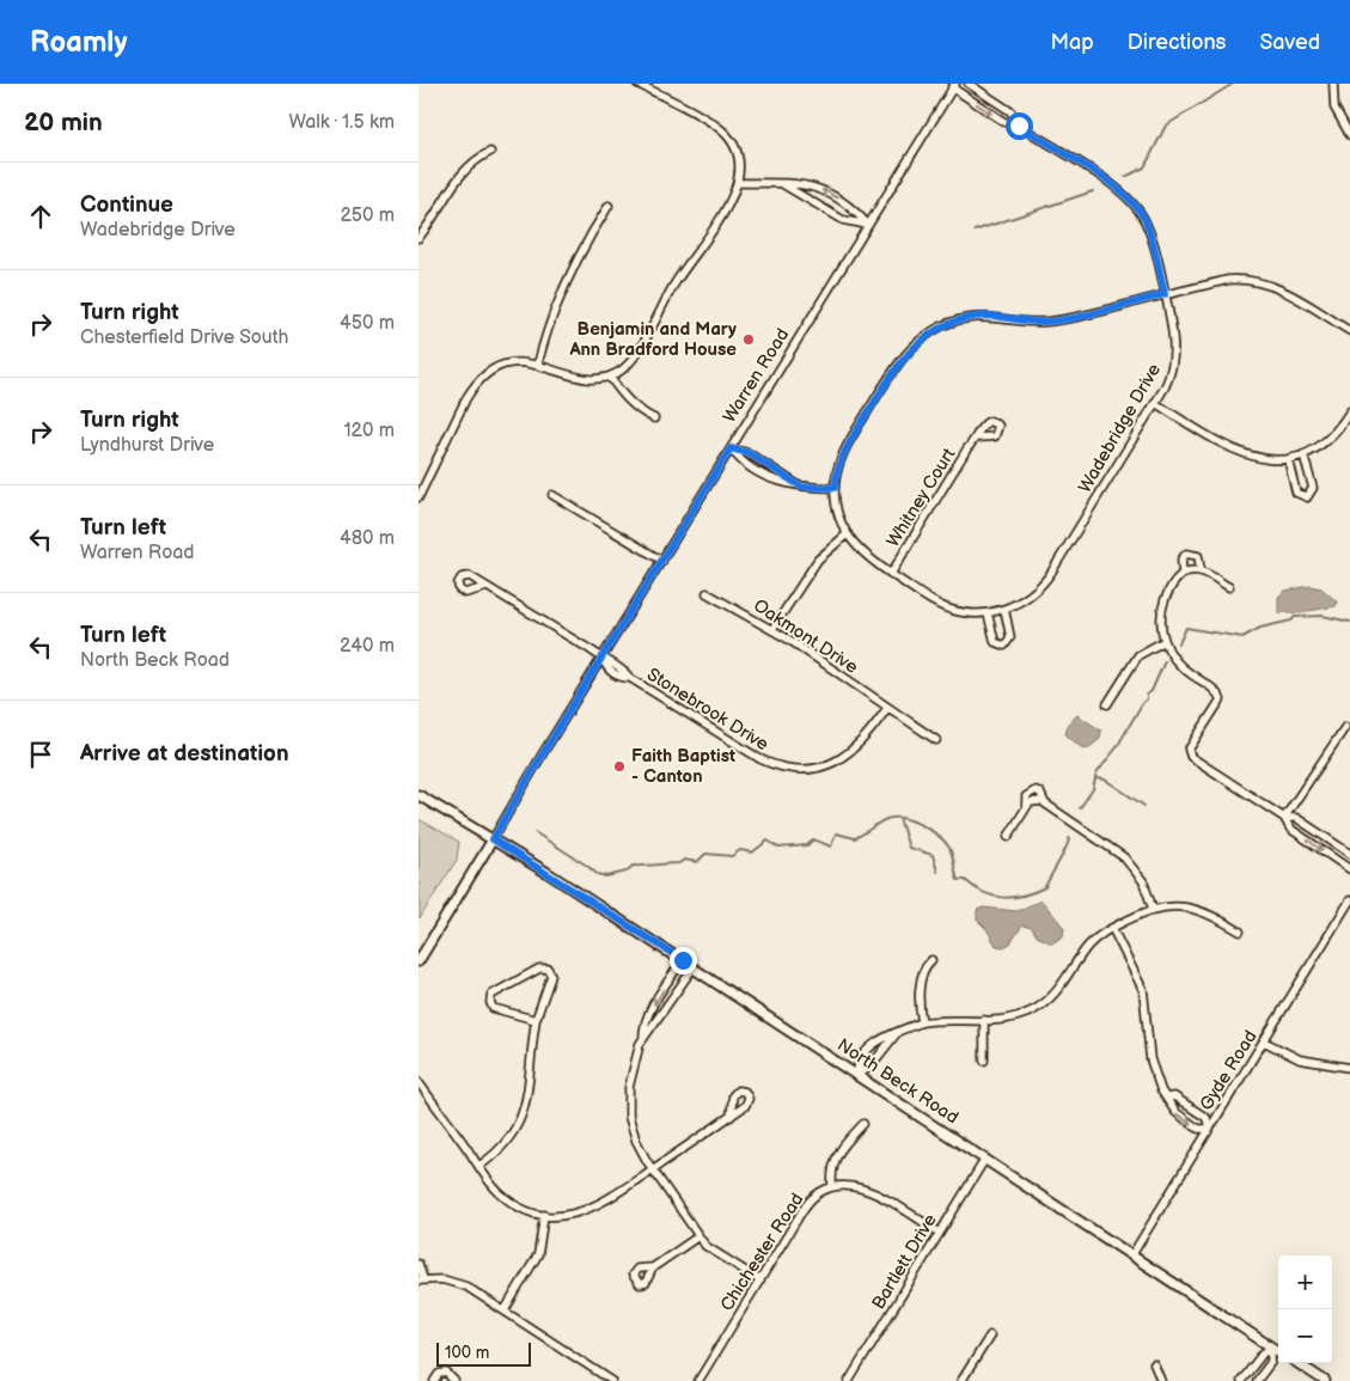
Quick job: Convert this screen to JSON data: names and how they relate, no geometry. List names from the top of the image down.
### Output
{
  "streets": {
    "main road": ["Warren Road", "North Beck Road"],
    "street": [
      "Wadebridge Drive",
      "Whitney Court",
      "Oakmont Drive",
      "Stonebrook Drive",
      "Gyde Road",
      "Chichester Road",
      "Bartlett Drive"
    ]
  },
  "crossings": [
    ["Warren Road", "Wadebridge Drive"],
    ["Warren Road", "Stonebrook Drive"],
    ["Warren Road", "North Beck Road"],
    ["Wadebridge Drive", "Whitney Court"],
    ["Oakmont Drive", "Stonebrook Drive"],
    ["Gyde Road", "North Beck Road"],
    ["North Beck Road", "Bartlett Drive"]
  ],
  "places": ["Benjamin and Mary Ann Bradford House", "Faith Baptist - Canton"],
  "scale_bar": "100 m",
  "page": {
    "header": "Roamly",
    "nav": ["Map", "Directions", "Saved"],
    "heading": ["20 min", "Walk · 1.5 km"],
    "list": [
      ["Continue", "Wadebridge Drive", "250 m"],
      ["Turn right", "Chesterfield Drive South", "450 m"],
      ["Turn right", "Lyndhurst Drive", "120 m"],
      ["Turn left", "Warren Road", "480 m"],
      ["Turn left", "North Beck Road", "240 m"],
      "Arrive at destination"
    ],
    "map_buttons": ["+", "−"],
    "scale": "100 m"
  }
}
